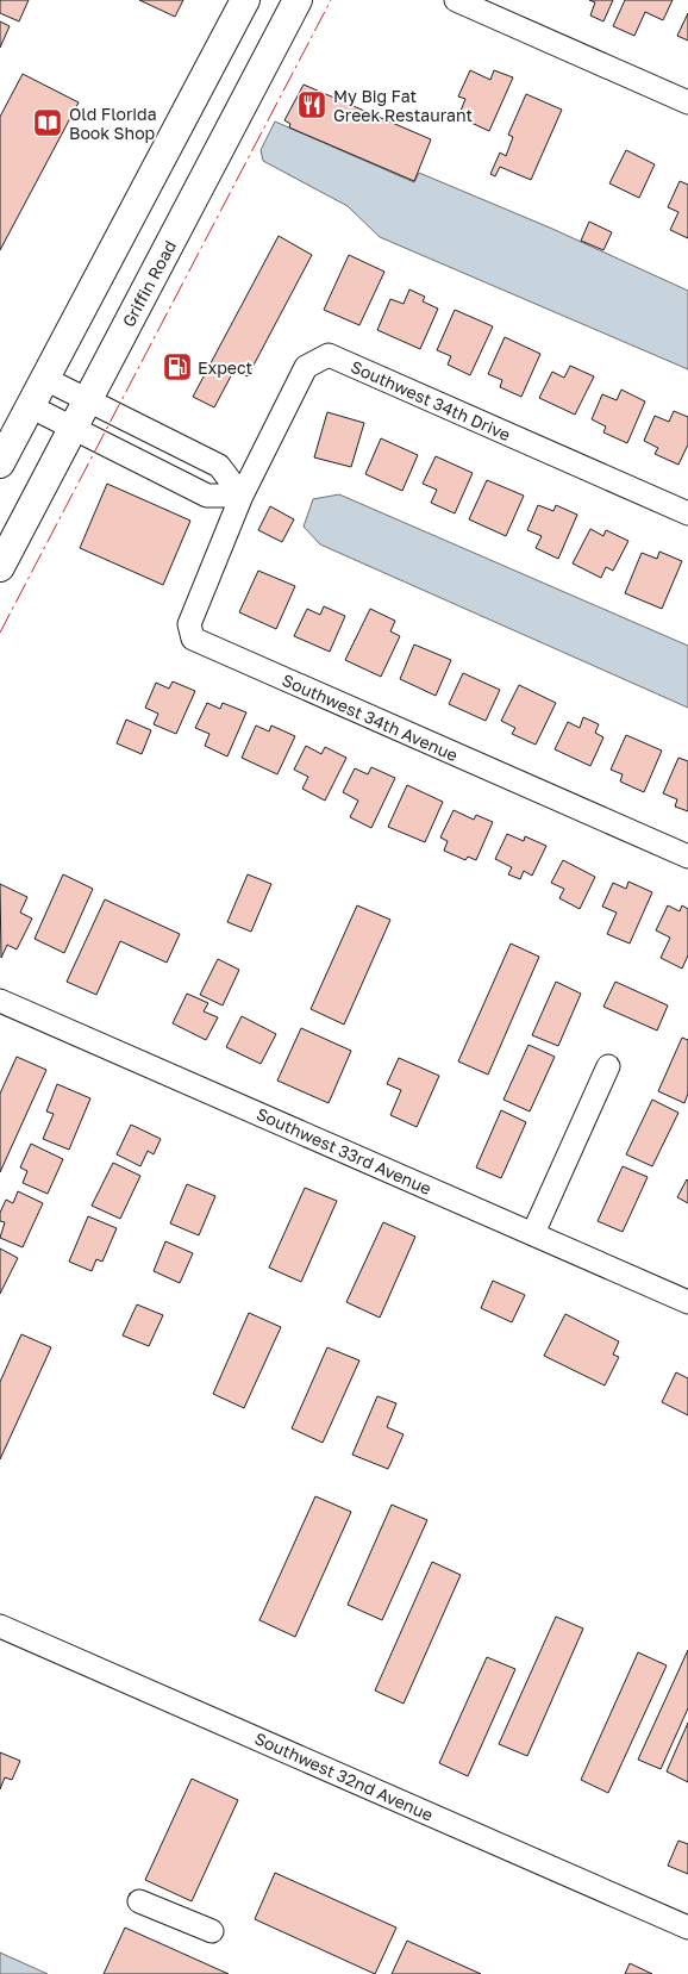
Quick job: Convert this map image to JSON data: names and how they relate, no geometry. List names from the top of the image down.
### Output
{
  "streets": {
    "main road": ["Griffin Road"],
    "street": [
      "Southwest 34th Drive",
      "Southwest 34th Avenue",
      "Southwest 33rd Avenue",
      "Southwest 32nd Avenue"
    ]
  },
  "crossings": [
    ["Southwest 34th Drive", "Southwest 34th Avenue"]
  ],
  "places": {
    "restaurant": ["My Big Fat Greek Restaurant"],
    "library": ["Old Florida Book Shop"],
    "fuel station": ["Expect"]
  }
}
